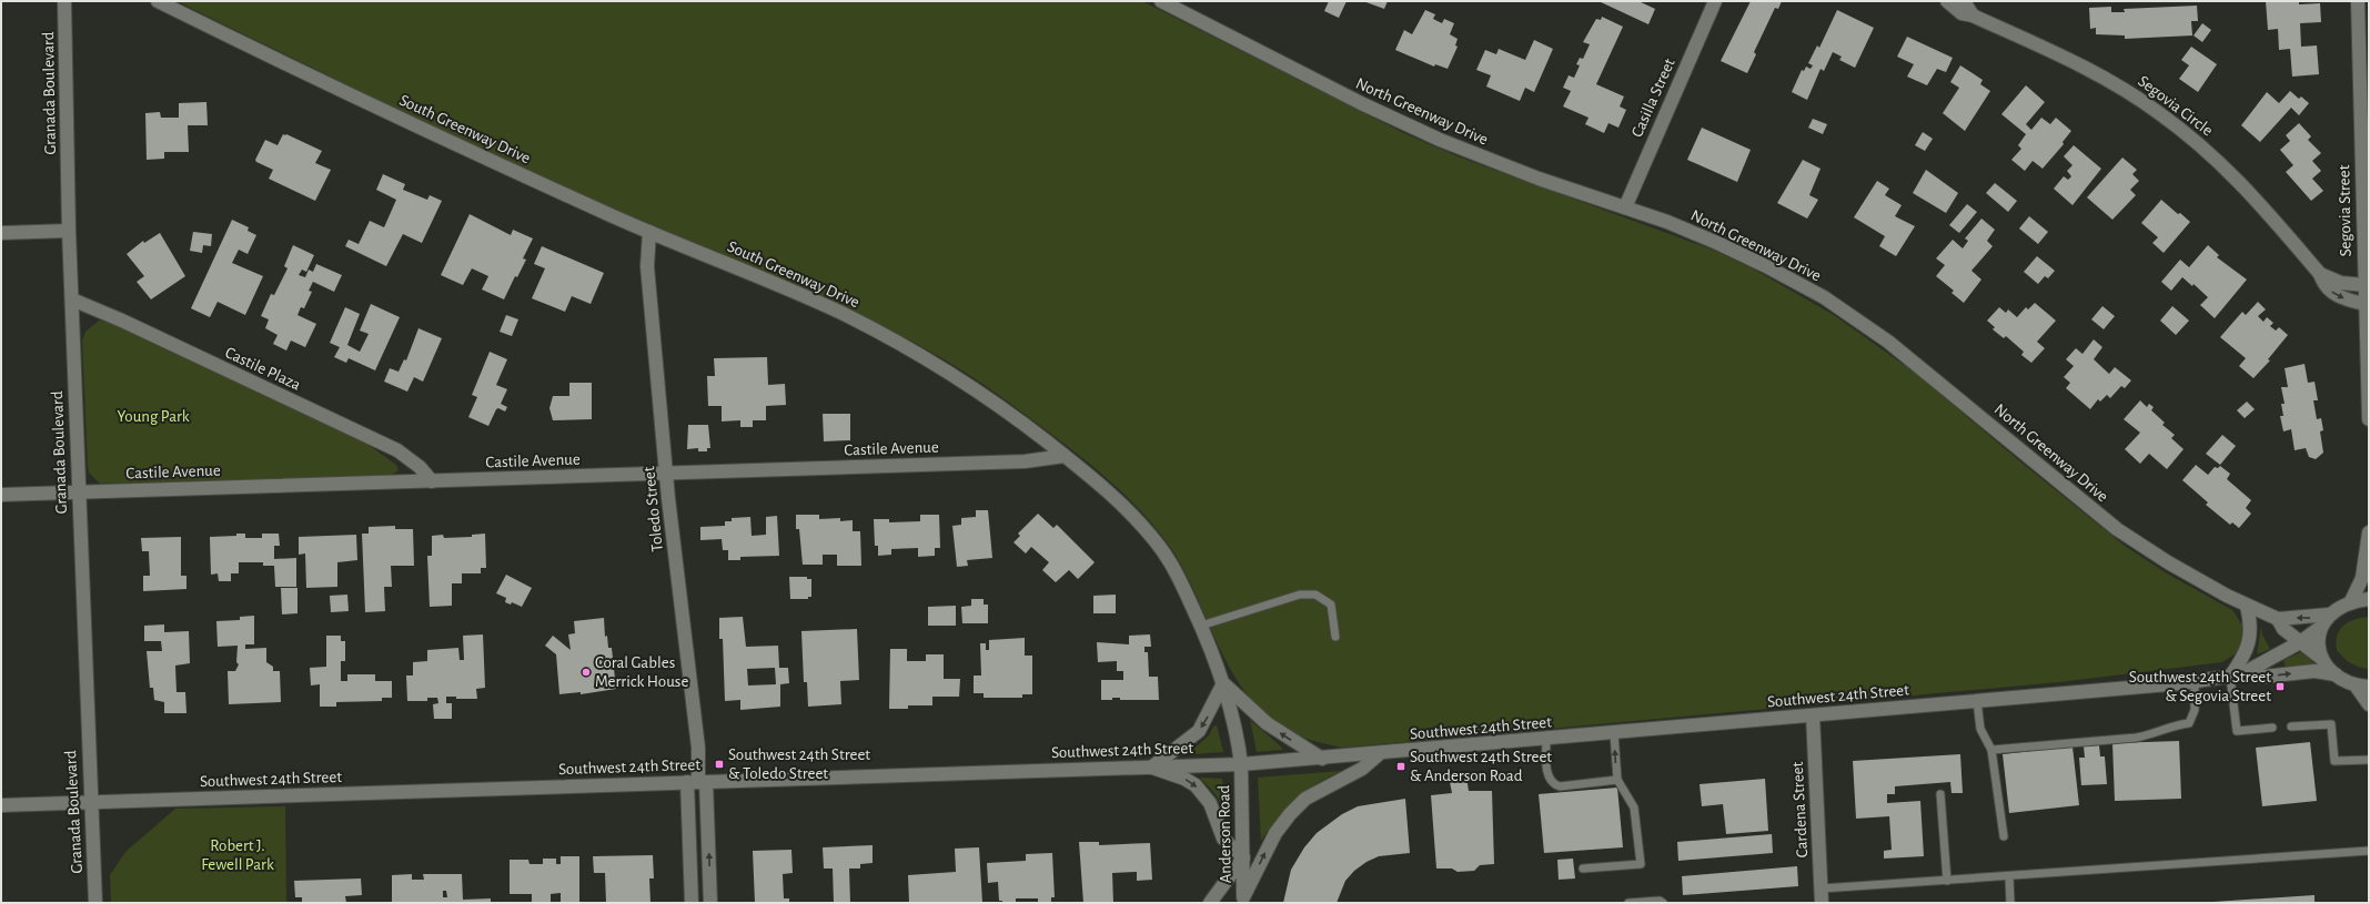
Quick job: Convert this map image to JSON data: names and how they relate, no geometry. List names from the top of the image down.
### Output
{
  "streets": {
    "street": [
      "Granada Boulevard",
      "Casilla Street",
      "Segovia Circle",
      "North Greenway Drive",
      "South Greenway Drive",
      "Segovia Street",
      "Castile Plaza",
      "Castile Avenue",
      "Toledo Street",
      "Southwest 24th Street",
      "Cardena Street",
      "Anderson Road"
    ]
  },
  "crossings": [
    ["Granada Boulevard", "Castile Plaza"],
    ["Granada Boulevard", "Castile Avenue"],
    ["Granada Boulevard", "Southwest 24th Street"],
    ["Casilla Street", "North Greenway Drive"],
    ["Segovia Circle", "Segovia Street"],
    ["North Greenway Drive", "Southwest 24th Street"],
    ["South Greenway Drive", "Castile Avenue"],
    ["South Greenway Drive", "Toledo Street"],
    ["South Greenway Drive", "Southwest 24th Street"],
    ["South Greenway Drive", "Anderson Road"],
    ["Castile Plaza", "Castile Avenue"],
    ["Castile Avenue", "Toledo Street"],
    ["Toledo Street", "Southwest 24th Street"],
    ["Southwest 24th Street", "Cardena Street"],
    ["Southwest 24th Street", "Anderson Road"]
  ],
  "parks": ["Young Park", "Robert J. Fewell Park"],
  "places": {
    "other": ["Coral Gables Merrick House"],
    "transit": ["Southwest 24th Street & Segovia Street", "Southwest 24th Street & Toledo Street", "Southwest 24th Street & Anderson Road"]
  }
}
